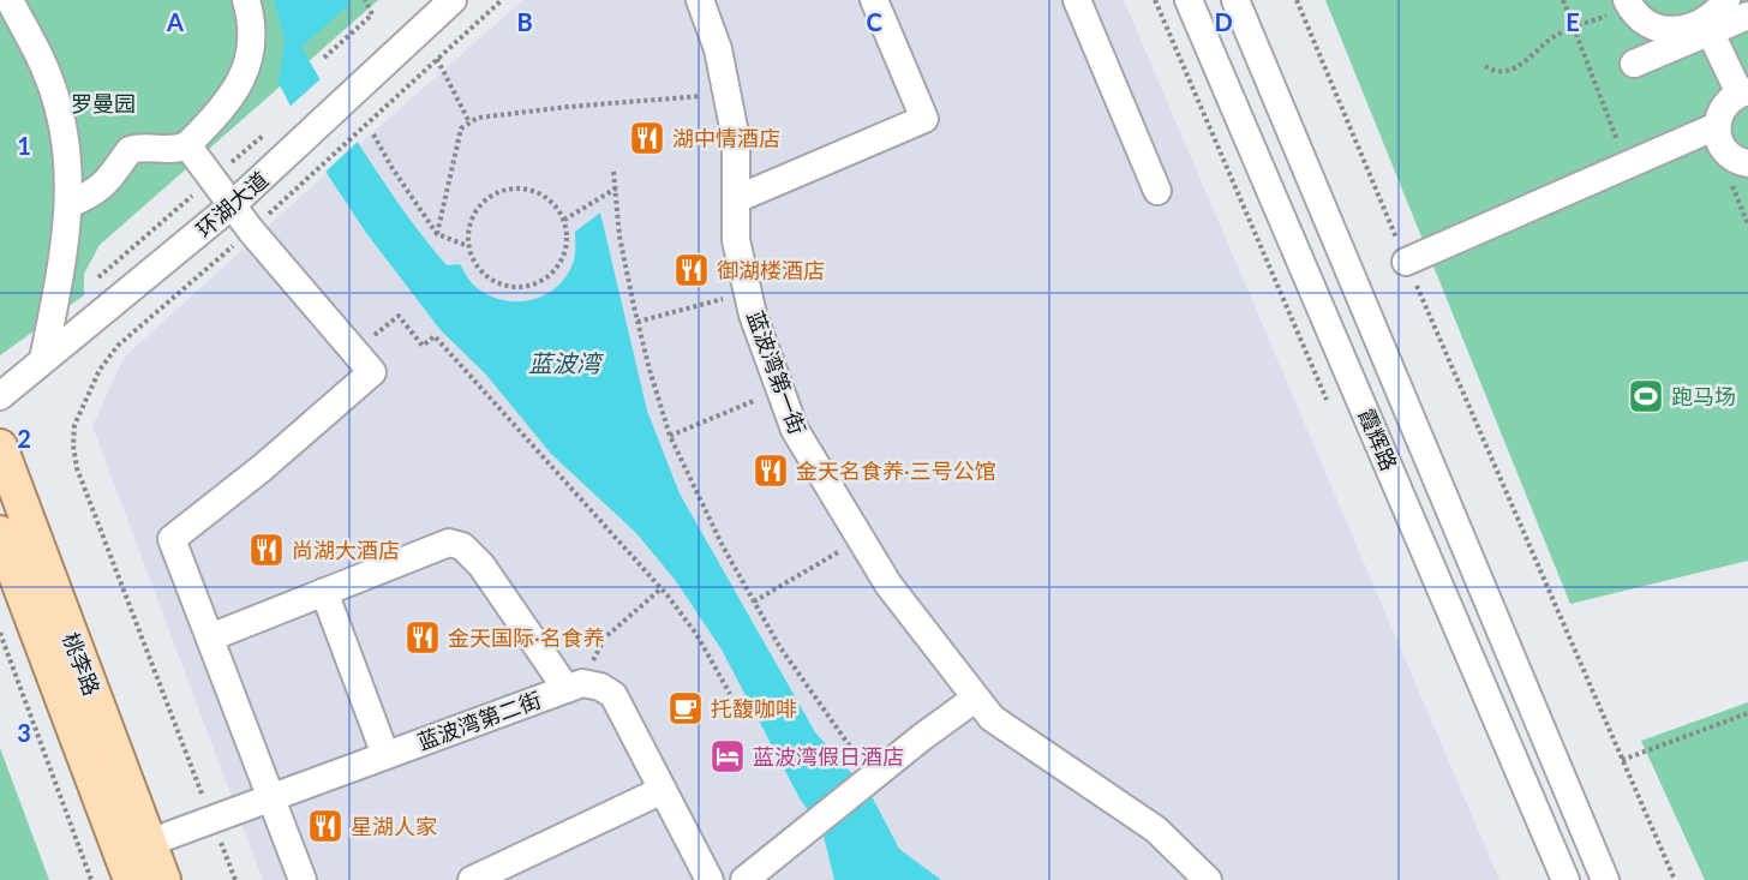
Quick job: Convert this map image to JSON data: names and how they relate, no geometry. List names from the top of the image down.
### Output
{
  "streets": {
    "main road": ["桃李路"],
    "street": [
      "环湖大道",
      "蓝波湾第一街",
      "霞辉路",
      "蓝波湾第二街"
    ]
  },
  "crossings": [
    ["桃李路", "蓝波湾第二街"]
  ],
  "water": ["蓝波湾"],
  "parks": ["罗曼园"],
  "places": {
    "restaurant": [
      "湖中情酒店",
      "御湖楼酒店",
      "金天名食养·三号公馆",
      "尚湖大酒店",
      "金天国际·名食养",
      "星湖人家"
    ],
    "sports": ["跑马场"],
    "cafe": ["托馥咖啡"],
    "hotel": ["蓝波湾假日酒店"]
  },
  "grid": {
    "columns": [
      "A",
      "B",
      "C",
      "D",
      "E"
    ],
    "rows": ["1", "2", "3"]
  }
}
